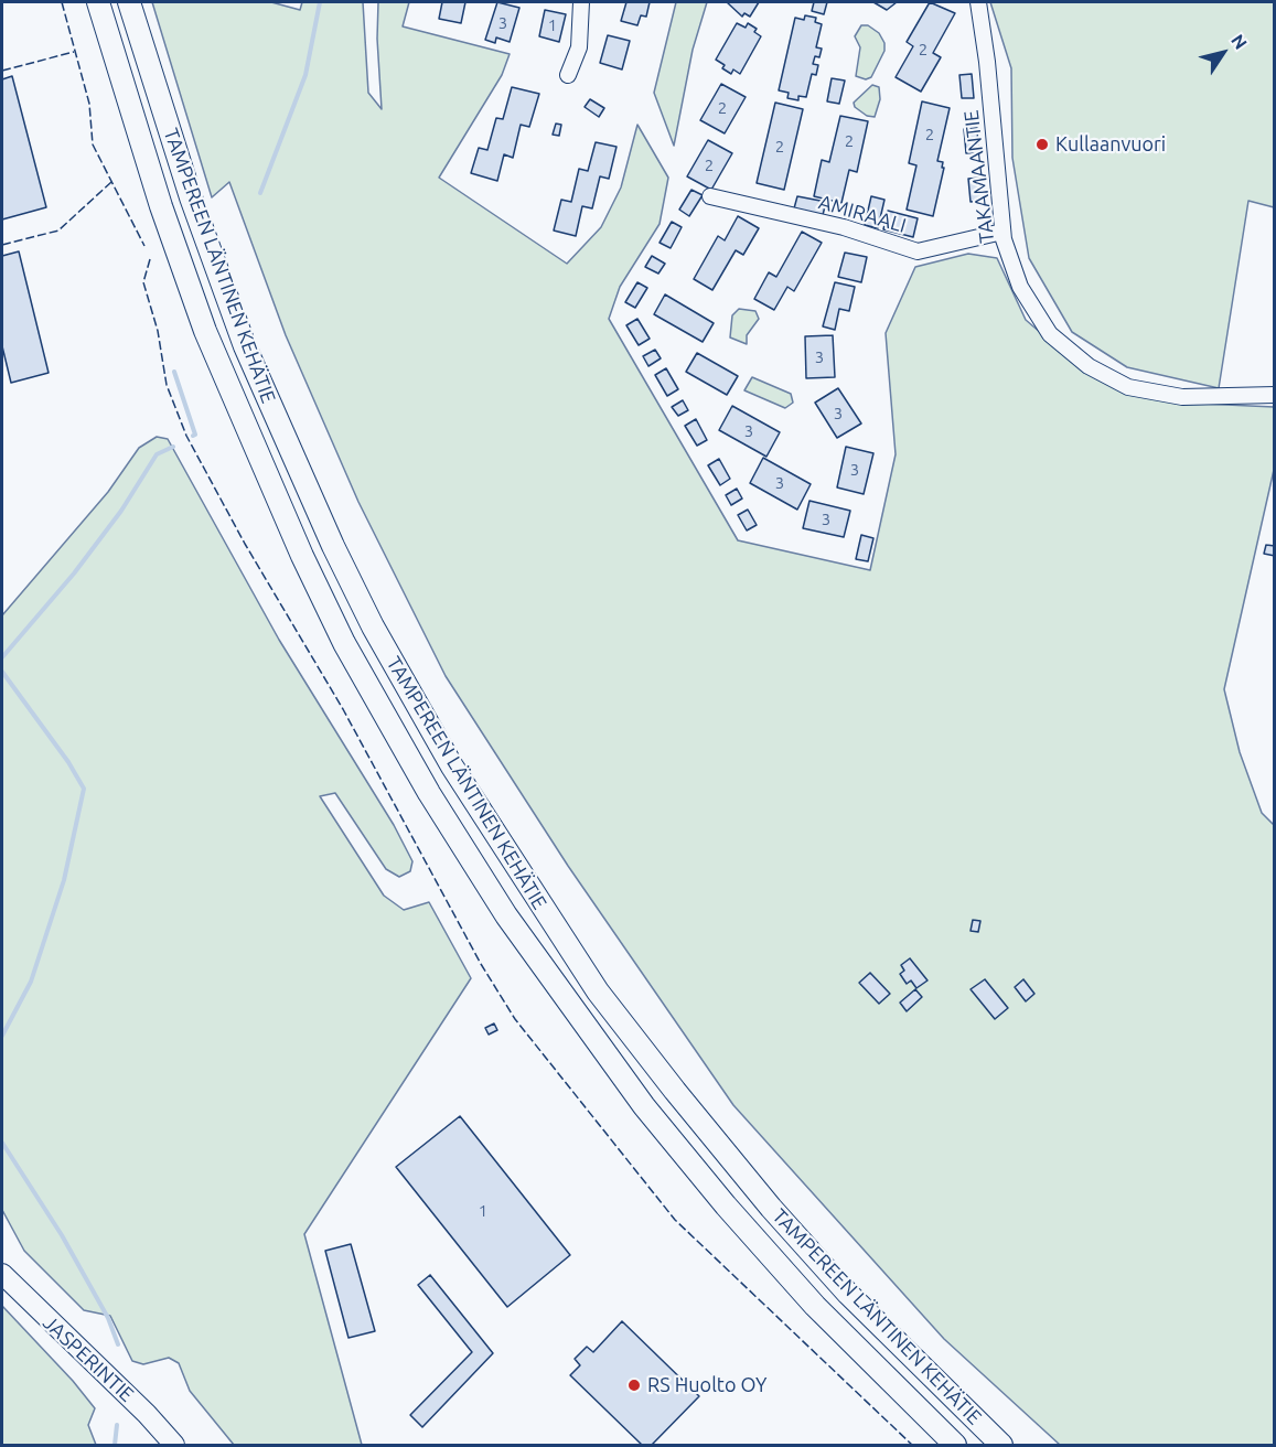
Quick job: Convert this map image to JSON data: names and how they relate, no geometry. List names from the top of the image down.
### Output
{
  "streets": {
    "highway": ["TAMPEREEN LÄNTINEN KEHÄTIE"],
    "main road": ["JASPERINTIE"],
    "street": ["TAKAMAANTIE", "AMIRAALI"]
  },
  "crossings": [
    ["TAKAMAANTIE", "AMIRAALI"]
  ],
  "places": ["Kullaanvuori", "RS Huolto OY"],
  "house_numbers": [
    "3",
    "1",
    "2",
    "2",
    "2",
    "2",
    "2",
    "2",
    "3",
    "3",
    "3",
    "3",
    "3",
    "3",
    "1"
  ],
  "north": "top right"
}
